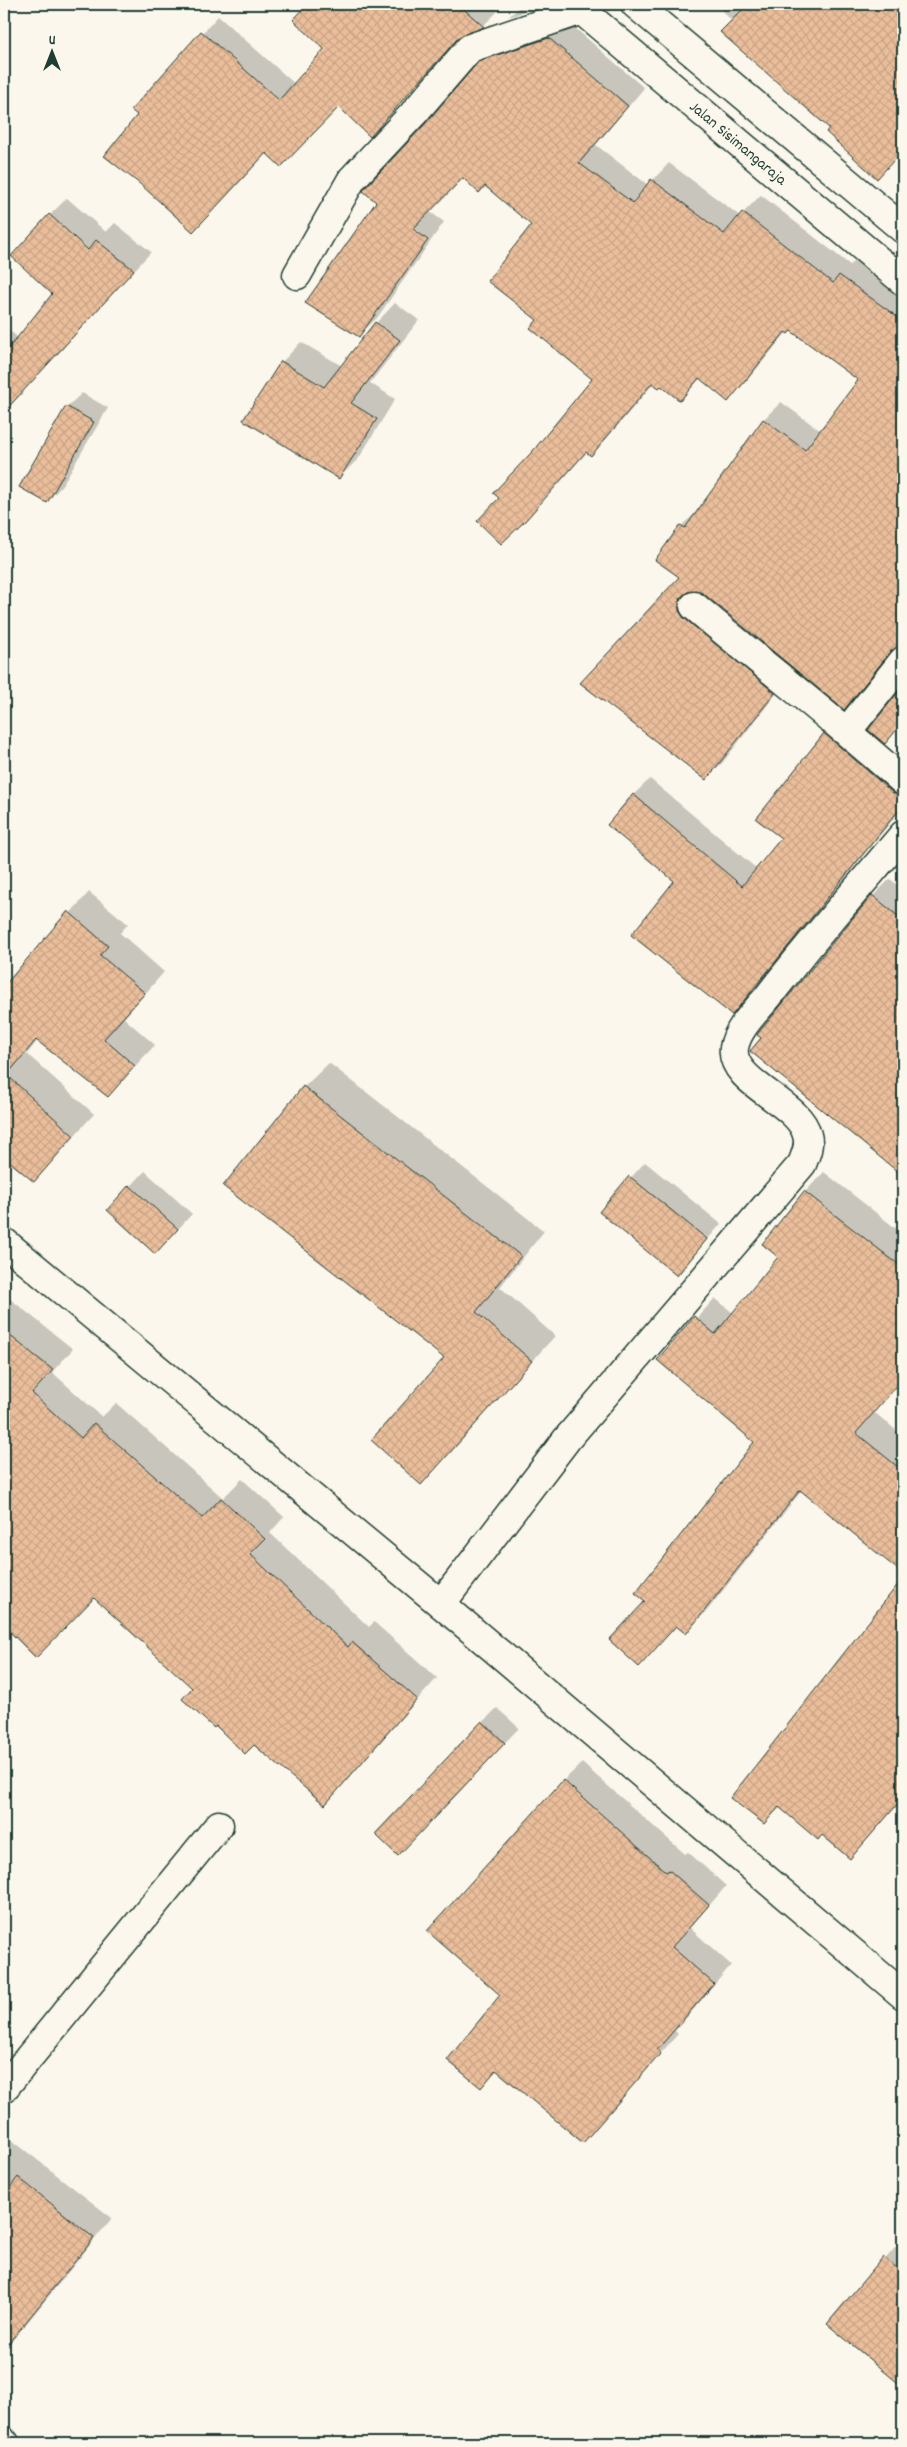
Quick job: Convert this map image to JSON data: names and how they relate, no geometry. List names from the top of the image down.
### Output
{
  "streets": {
    "main road": ["Jalan Sisimangaraja"]
  },
  "north": "top"
}
